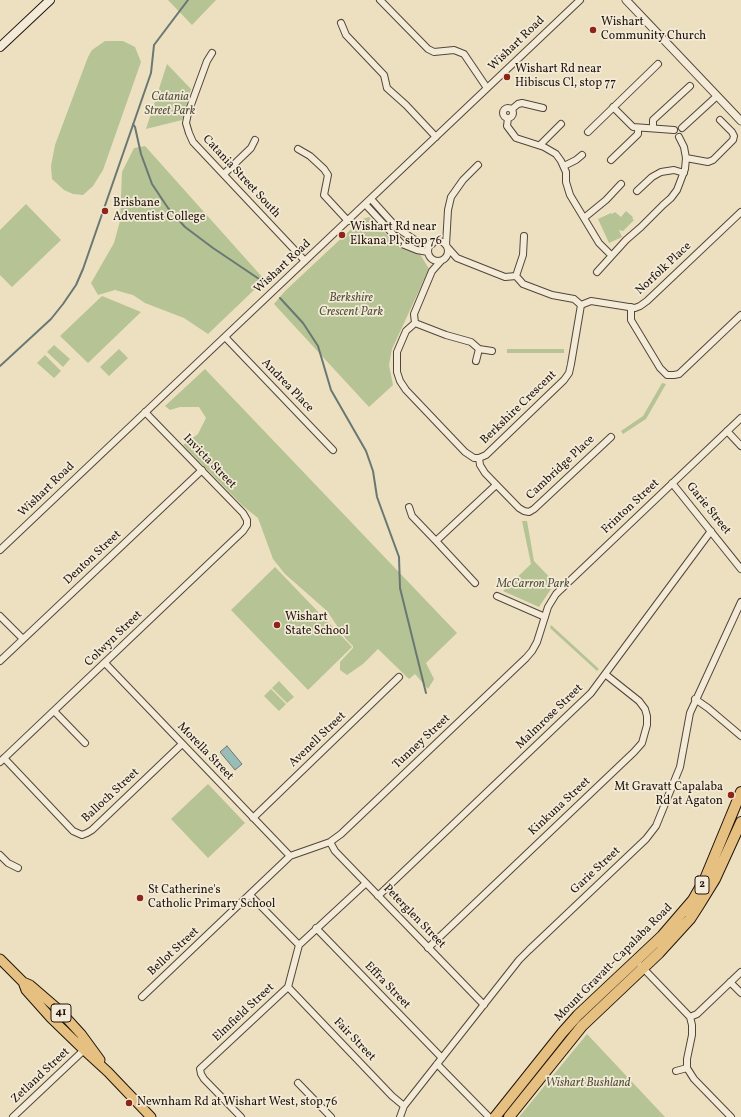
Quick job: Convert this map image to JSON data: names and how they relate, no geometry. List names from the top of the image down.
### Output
{
  "streets": {
    "highway": ["2", "Mount Gravatt-Capalaba Road"],
    "main road": ["41"],
    "street": [
      "Wishart Road",
      "Catania Street South",
      "Norfolk Place",
      "Andrea Place",
      "Berkshire Crescent",
      "Invicta Street",
      "Cambridge Place",
      "Frinton Street",
      "Garie Street",
      "Denton Street",
      "Colwyn Street",
      "Malmrose Street",
      "Avenell Street",
      "Tunney Street",
      "Morella Street",
      "Balloch Street",
      "Kinkuna Street",
      "Peterglen Street",
      "Bellot Street",
      "Effra Street",
      "Elmfield Street",
      "Fair Street",
      "Zetland Street"
    ]
  },
  "crossings": [
    ["Wishart Road", "Catania Street South"],
    ["Wishart Road", "Andrea Place"],
    ["Wishart Road", "Invicta Street"],
    ["Norfolk Place", "Berkshire Crescent"],
    ["Berkshire Crescent", "Cambridge Place"],
    ["Invicta Street", "Denton Street"],
    ["Invicta Street", "Colwyn Street"],
    ["Frinton Street", "Garie Street"],
    ["Frinton Street", "Tunney Street"],
    ["Garie Street", "Malmrose Street"],
    ["Garie Street", "Peterglen Street"],
    ["Garie Street", "Effra Street"],
    ["Garie Street", "Fair Street"],
    ["Colwyn Street", "Morella Street"],
    ["Colwyn Street", "Balloch Street"],
    ["Malmrose Street", "Kinkuna Street"],
    ["Malmrose Street", "Peterglen Street"],
    ["Avenell Street", "Morella Street"],
    ["Tunney Street", "Morella Street"],
    ["Tunney Street", "Peterglen Street"],
    ["Tunney Street", "Bellot Street"],
    ["Morella Street", "Balloch Street"],
    ["Morella Street", "Bellot Street"],
    ["Kinkuna Street", "Peterglen Street"],
    ["41", "Zetland Street"],
    ["Elmfield Street", "Fair Street"]
  ],
  "parks": [
    "Catania Street Park",
    "Berkshire Crescent Park",
    "McCarron Park",
    "Wishart Bushland"
  ],
  "places": [
    "Wishart Community Church",
    "Wishart Rd near Hibiscus Cl, stop 77",
    "Brisbane Adventist College",
    "Wishart Rd near Elkana Pl, stop 76",
    "Wishart State School",
    "Mt Gravatt Capalaba Rd at Agaton",
    "St Catherine's Catholic Primary School",
    "Newnham Rd at Wishart West, stop 76"
  ]
}
